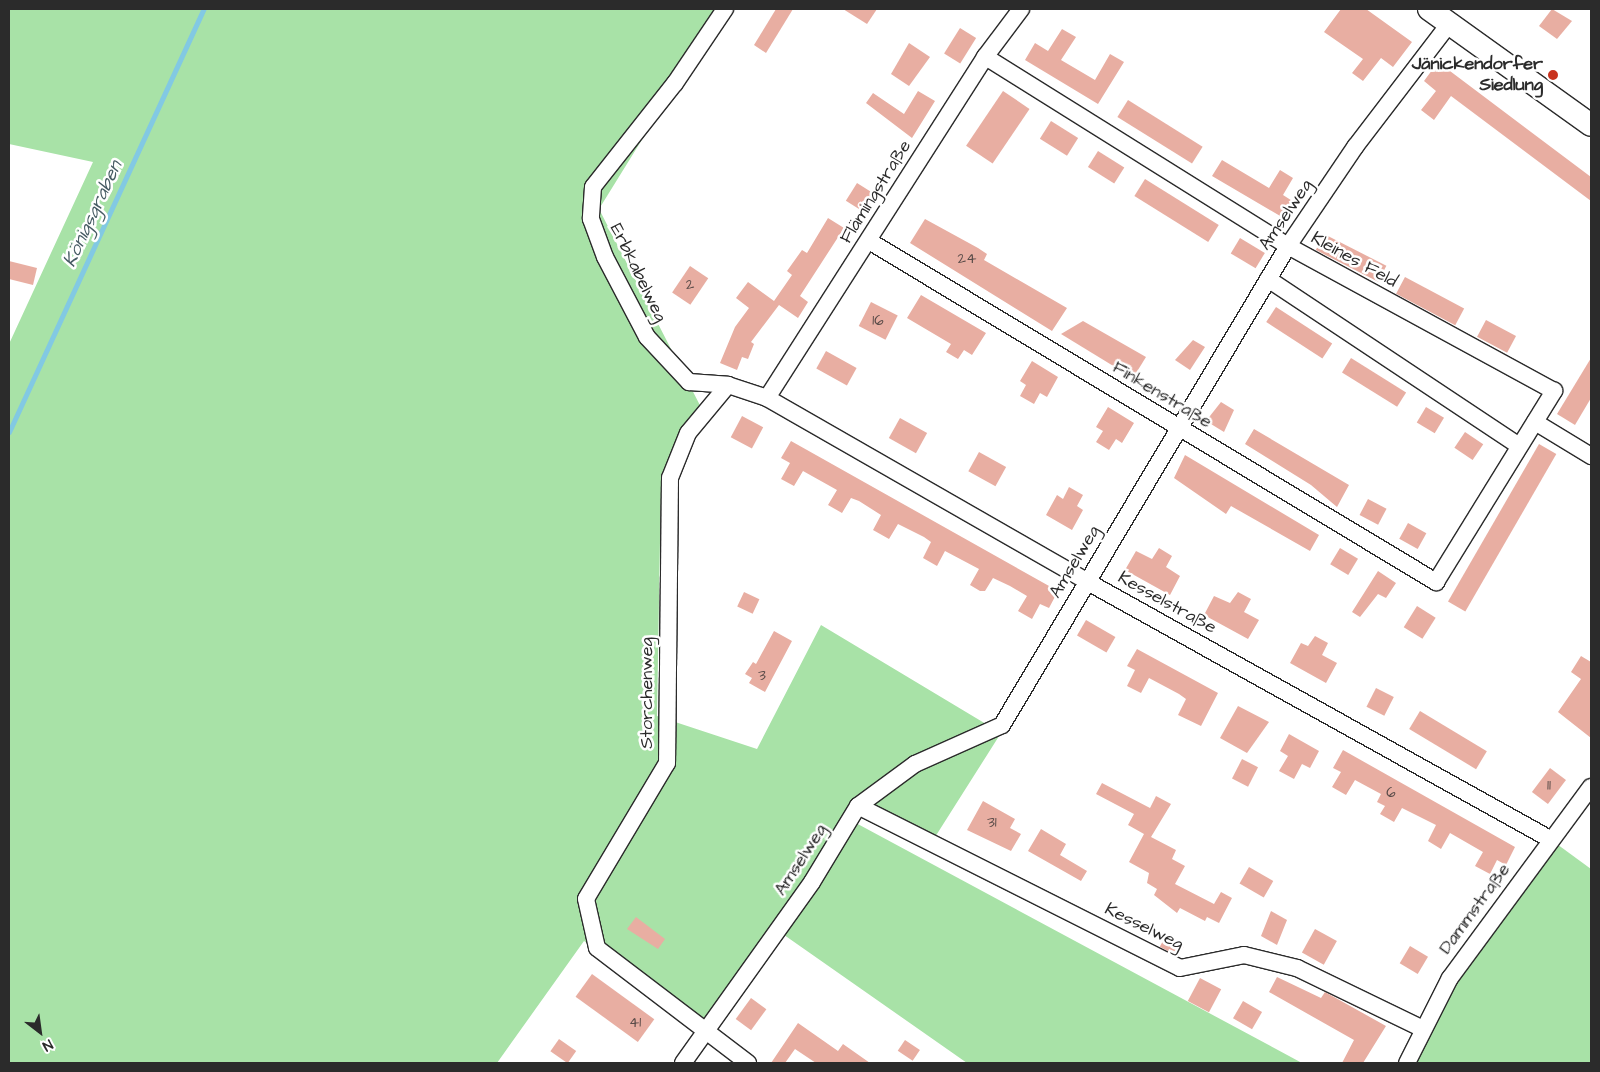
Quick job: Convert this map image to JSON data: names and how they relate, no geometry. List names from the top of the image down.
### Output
{
  "streets": {
    "street": [
      "Flämingstraße",
      "Amselweg",
      "Kleines Feld",
      "Erbkabelweg",
      "Finkenstraße",
      "Kesselstraße",
      "Storchenweg",
      "Dammstraße",
      "Kesselweg"
    ]
  },
  "crossings": [
    ["Flämingstraße", "Kleines Feld"],
    ["Flämingstraße", "Erbkabelweg"],
    ["Flämingstraße", "Finkenstraße"],
    ["Flämingstraße", "Kesselstraße"],
    ["Amselweg", "Kleines Feld"],
    ["Amselweg", "Finkenstraße"],
    ["Amselweg", "Kesselstraße"],
    ["Amselweg", "Storchenweg"],
    ["Amselweg", "Kesselweg"],
    ["Kleines Feld", "Finkenstraße"],
    ["Erbkabelweg", "Kesselstraße"],
    ["Erbkabelweg", "Storchenweg"],
    ["Kesselstraße", "Dammstraße"],
    ["Dammstraße", "Kesselweg"]
  ],
  "water": ["Königsgraben"],
  "places": ["Jänickendorfer Siedlung"],
  "house_numbers": [
    "24",
    "2",
    "16",
    "3",
    "11",
    "6",
    "31",
    "41"
  ],
  "north": "bottom right"
}
